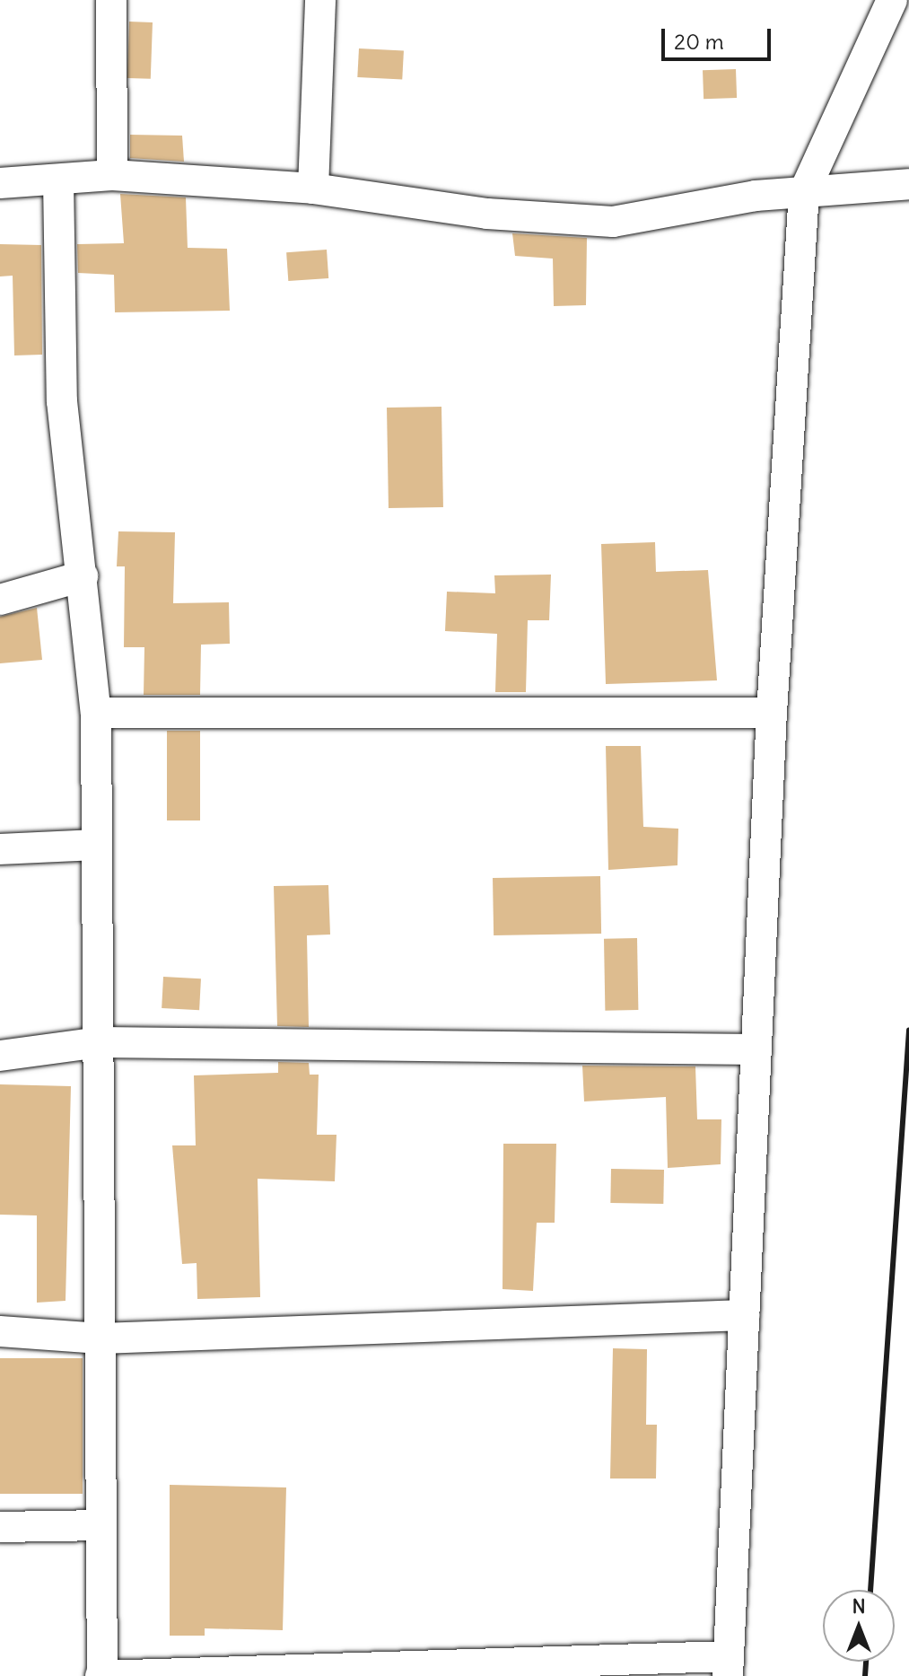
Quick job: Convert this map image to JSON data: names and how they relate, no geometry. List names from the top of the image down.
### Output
{
  "scale_bar": "20 m",
  "north": "top"
}
